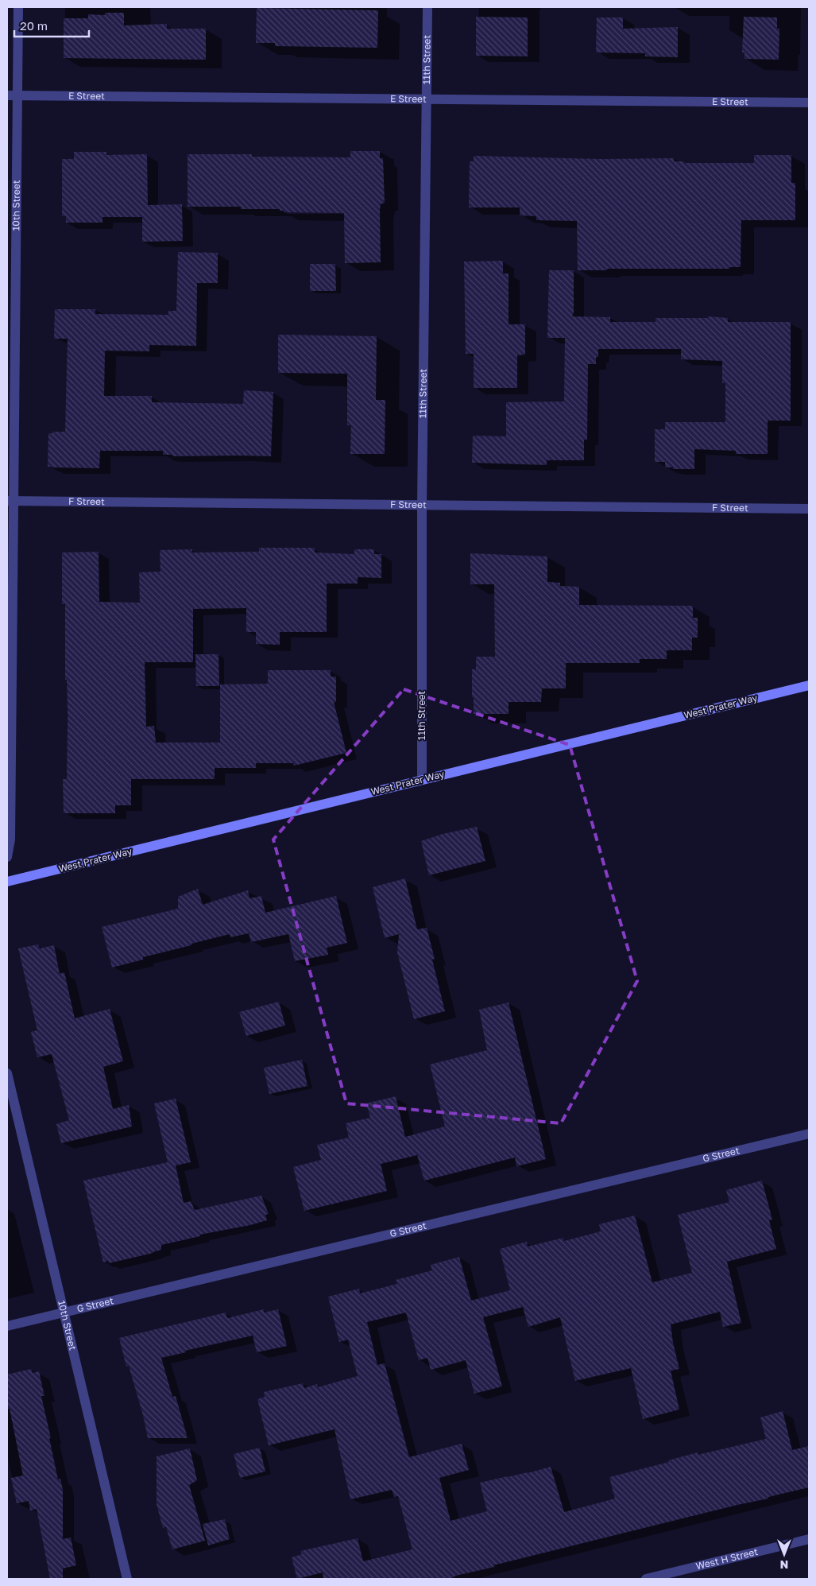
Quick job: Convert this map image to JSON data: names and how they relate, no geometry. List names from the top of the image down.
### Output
{
  "streets": {
    "main road": ["West Prater Way"],
    "street": [
      "11th Street",
      "E Street",
      "10th Street",
      "F Street",
      "G Street",
      "West H Street"
    ]
  },
  "crossings": [
    ["11th Street", "E Street"],
    ["11th Street", "F Street"],
    ["11th Street", "West Prater Way"],
    ["E Street", "10th Street"],
    ["10th Street", "F Street"],
    ["10th Street", "G Street"]
  ],
  "scale_bar": "20 m",
  "north": "bottom"
}
